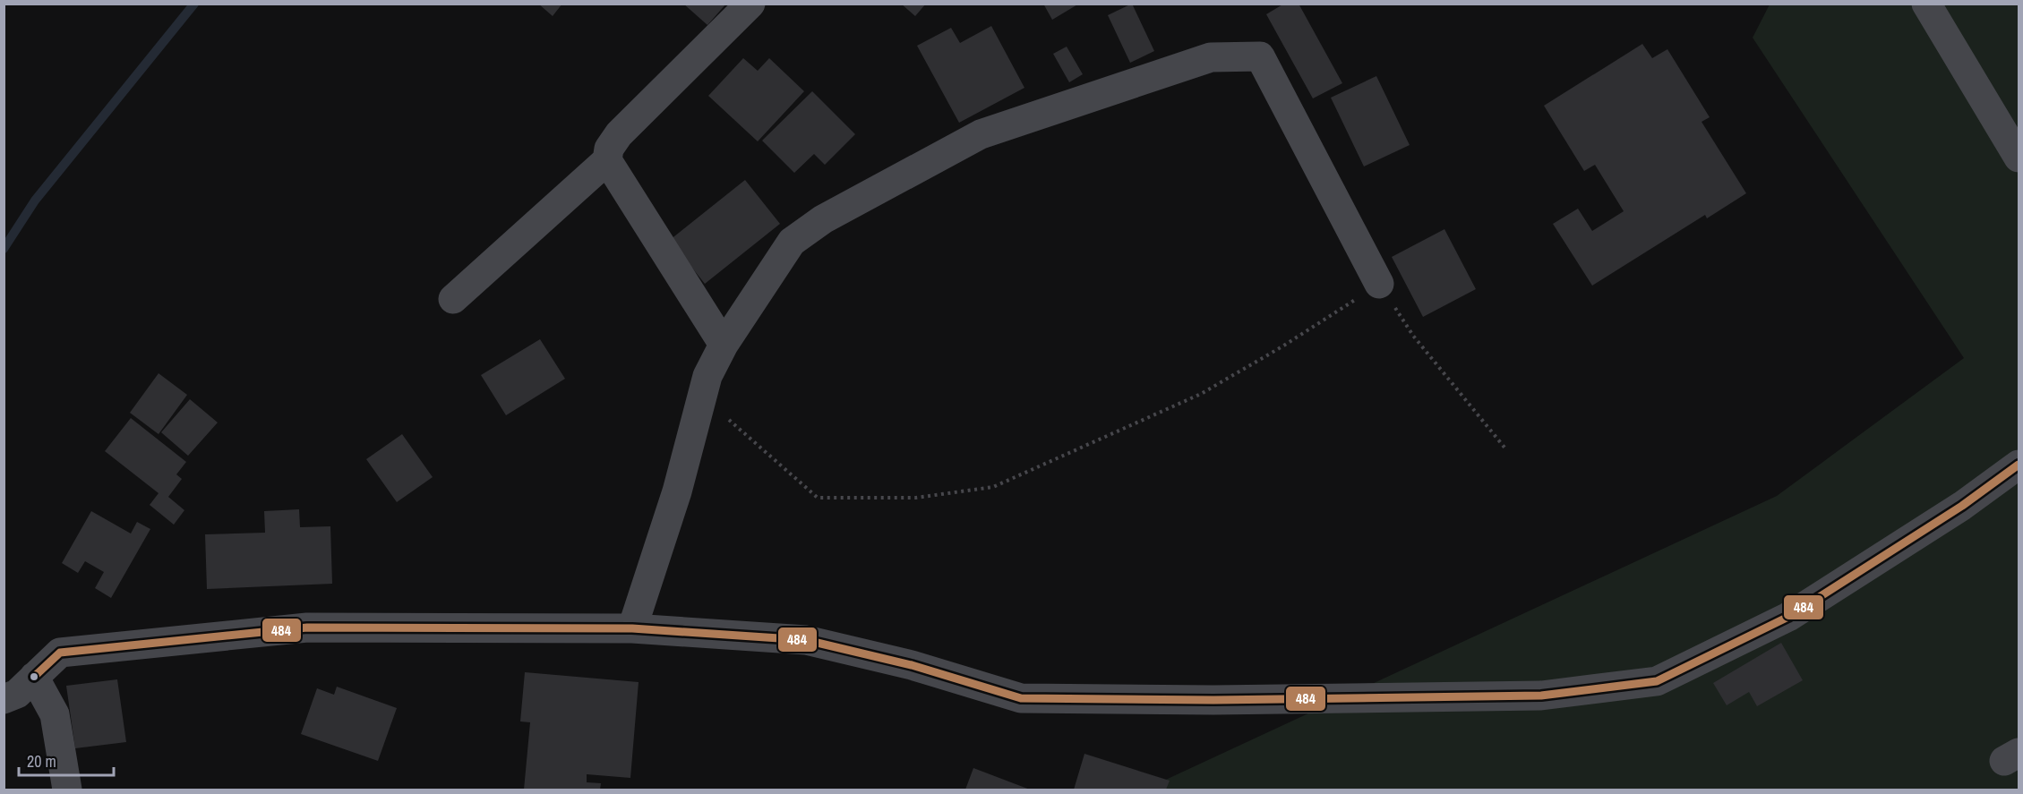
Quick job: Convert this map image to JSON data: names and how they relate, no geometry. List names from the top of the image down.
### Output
{
  "lines": ["transit line 484"],
  "scale_bar": "20 m"
}
